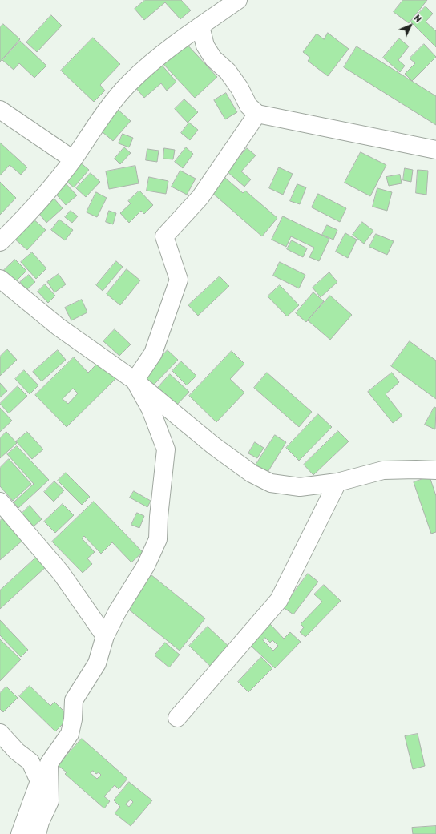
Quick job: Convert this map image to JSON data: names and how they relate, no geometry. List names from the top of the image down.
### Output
{
  "north": "top right"
}
